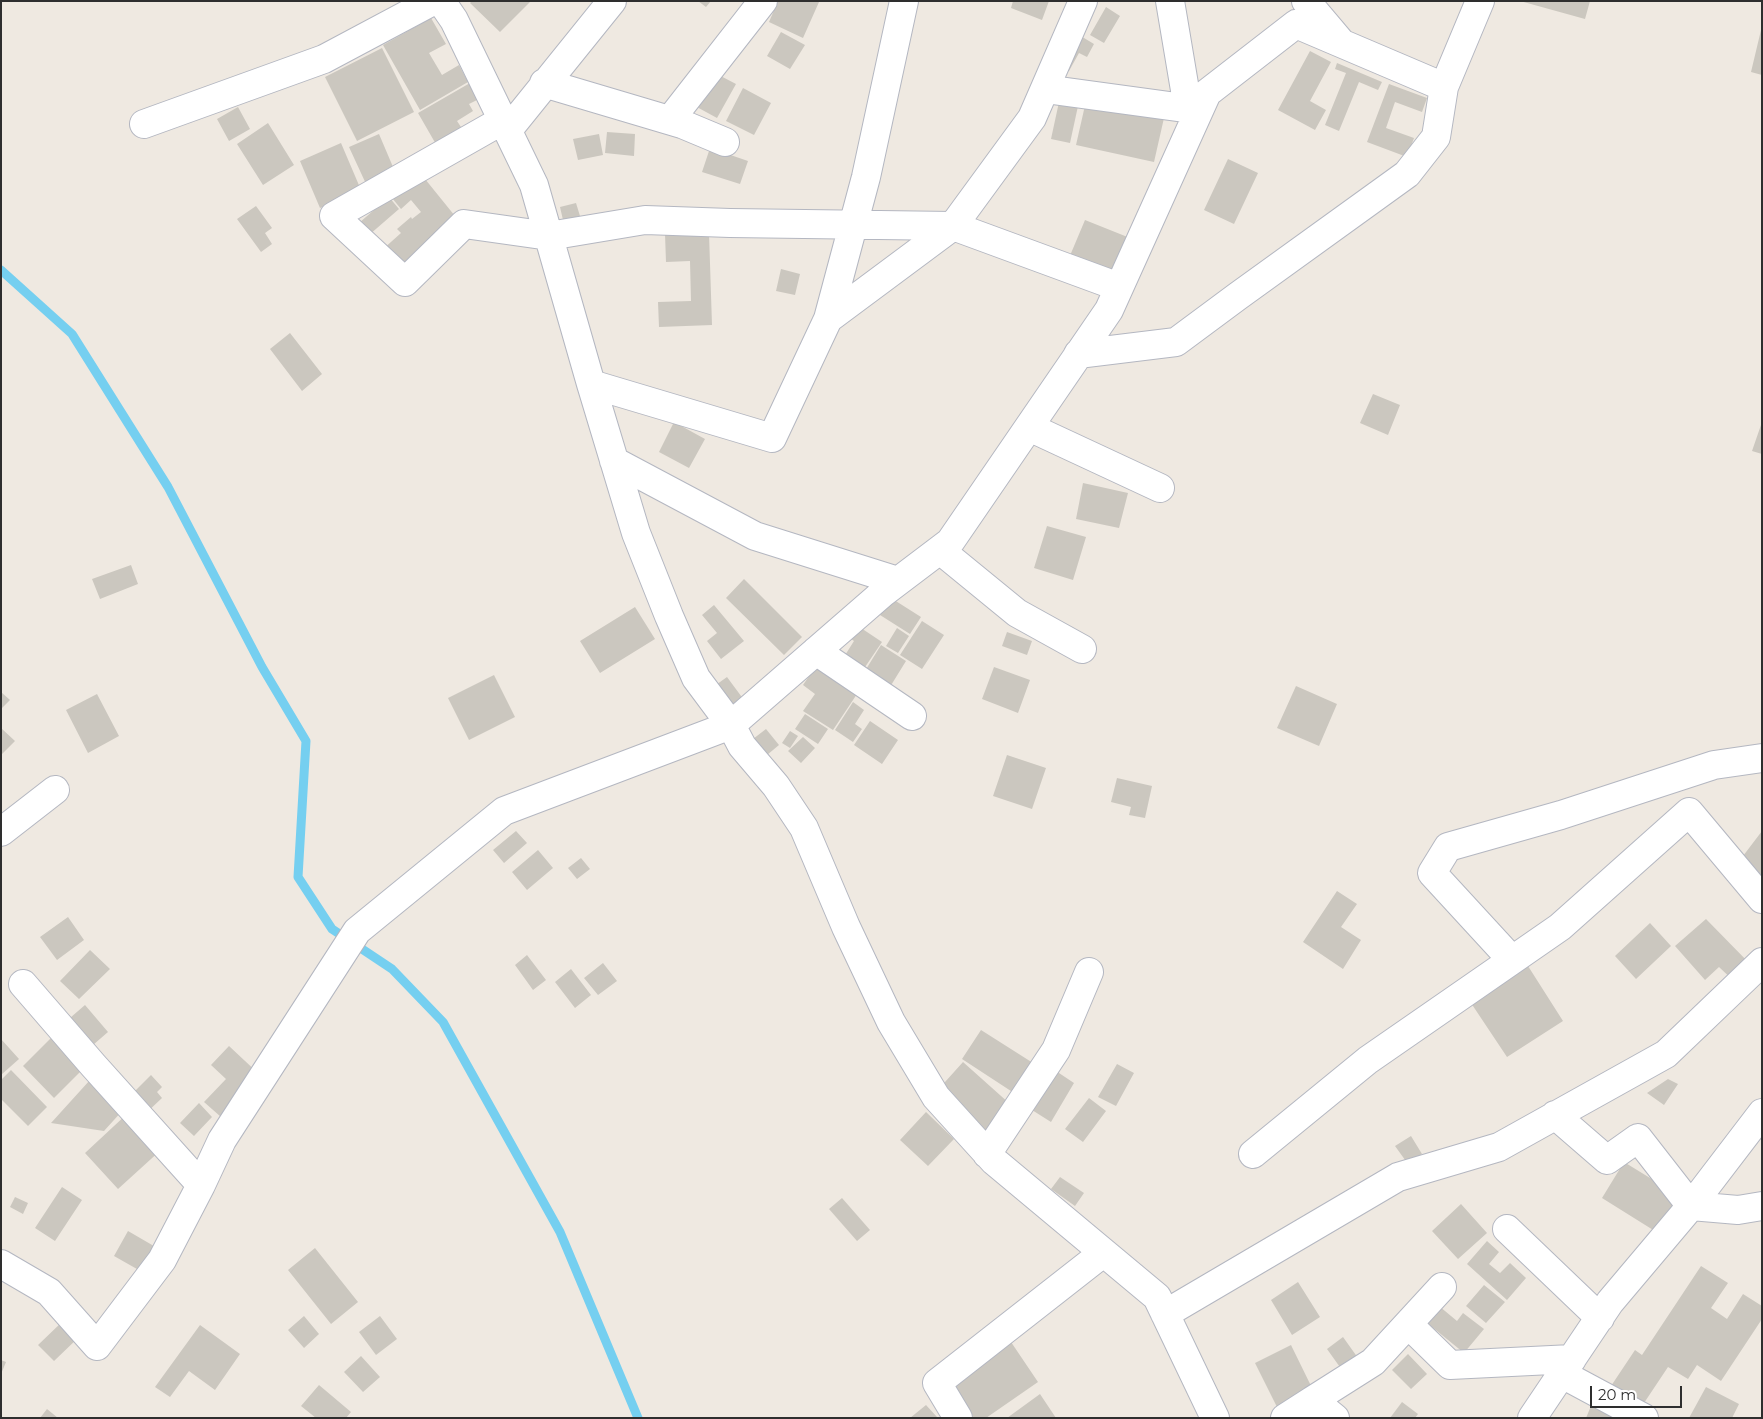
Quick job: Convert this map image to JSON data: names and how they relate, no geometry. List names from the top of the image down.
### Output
{
  "scale_bar": "20 m"
}
